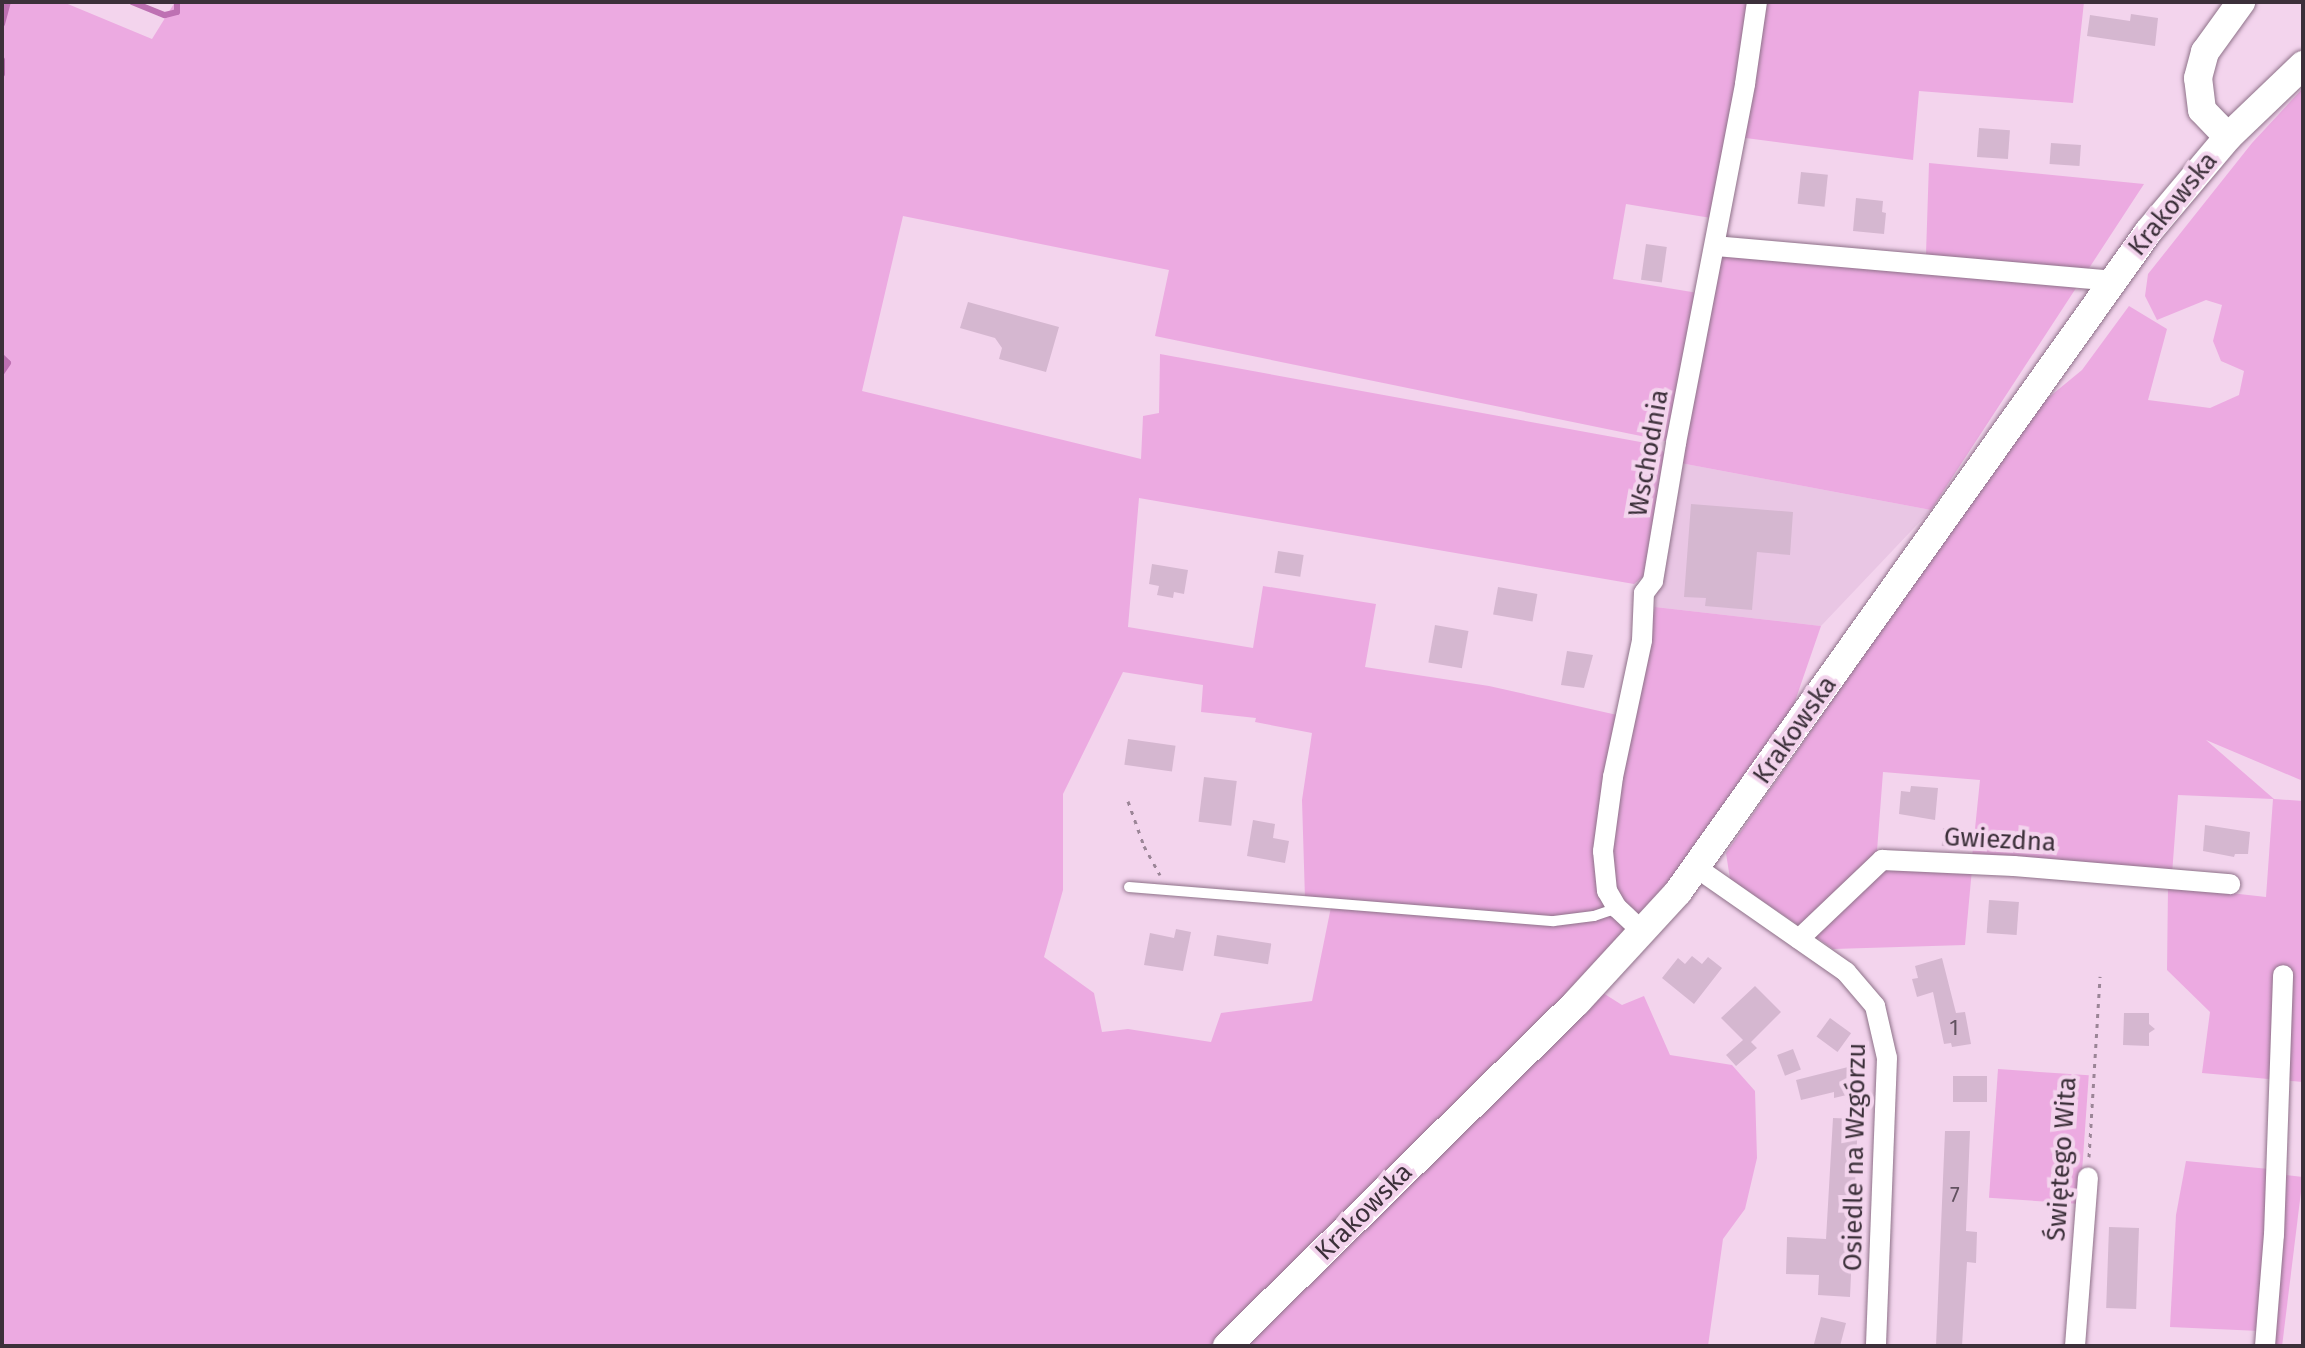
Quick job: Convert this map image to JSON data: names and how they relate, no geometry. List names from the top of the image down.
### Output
{
  "streets": {
    "main road": ["Krakowska"],
    "street": [
      "Wschodnia",
      "Gwiezdna",
      "Osiedle na Wzgórzu",
      "Świętego Wita"
    ]
  },
  "crossings": [
    ["Krakowska", "Wschodnia"],
    ["Krakowska", "Osiedle na Wzgórzu"],
    ["Gwiezdna", "Osiedle na Wzgórzu"]
  ],
  "house_numbers": ["1", "7"]
}
